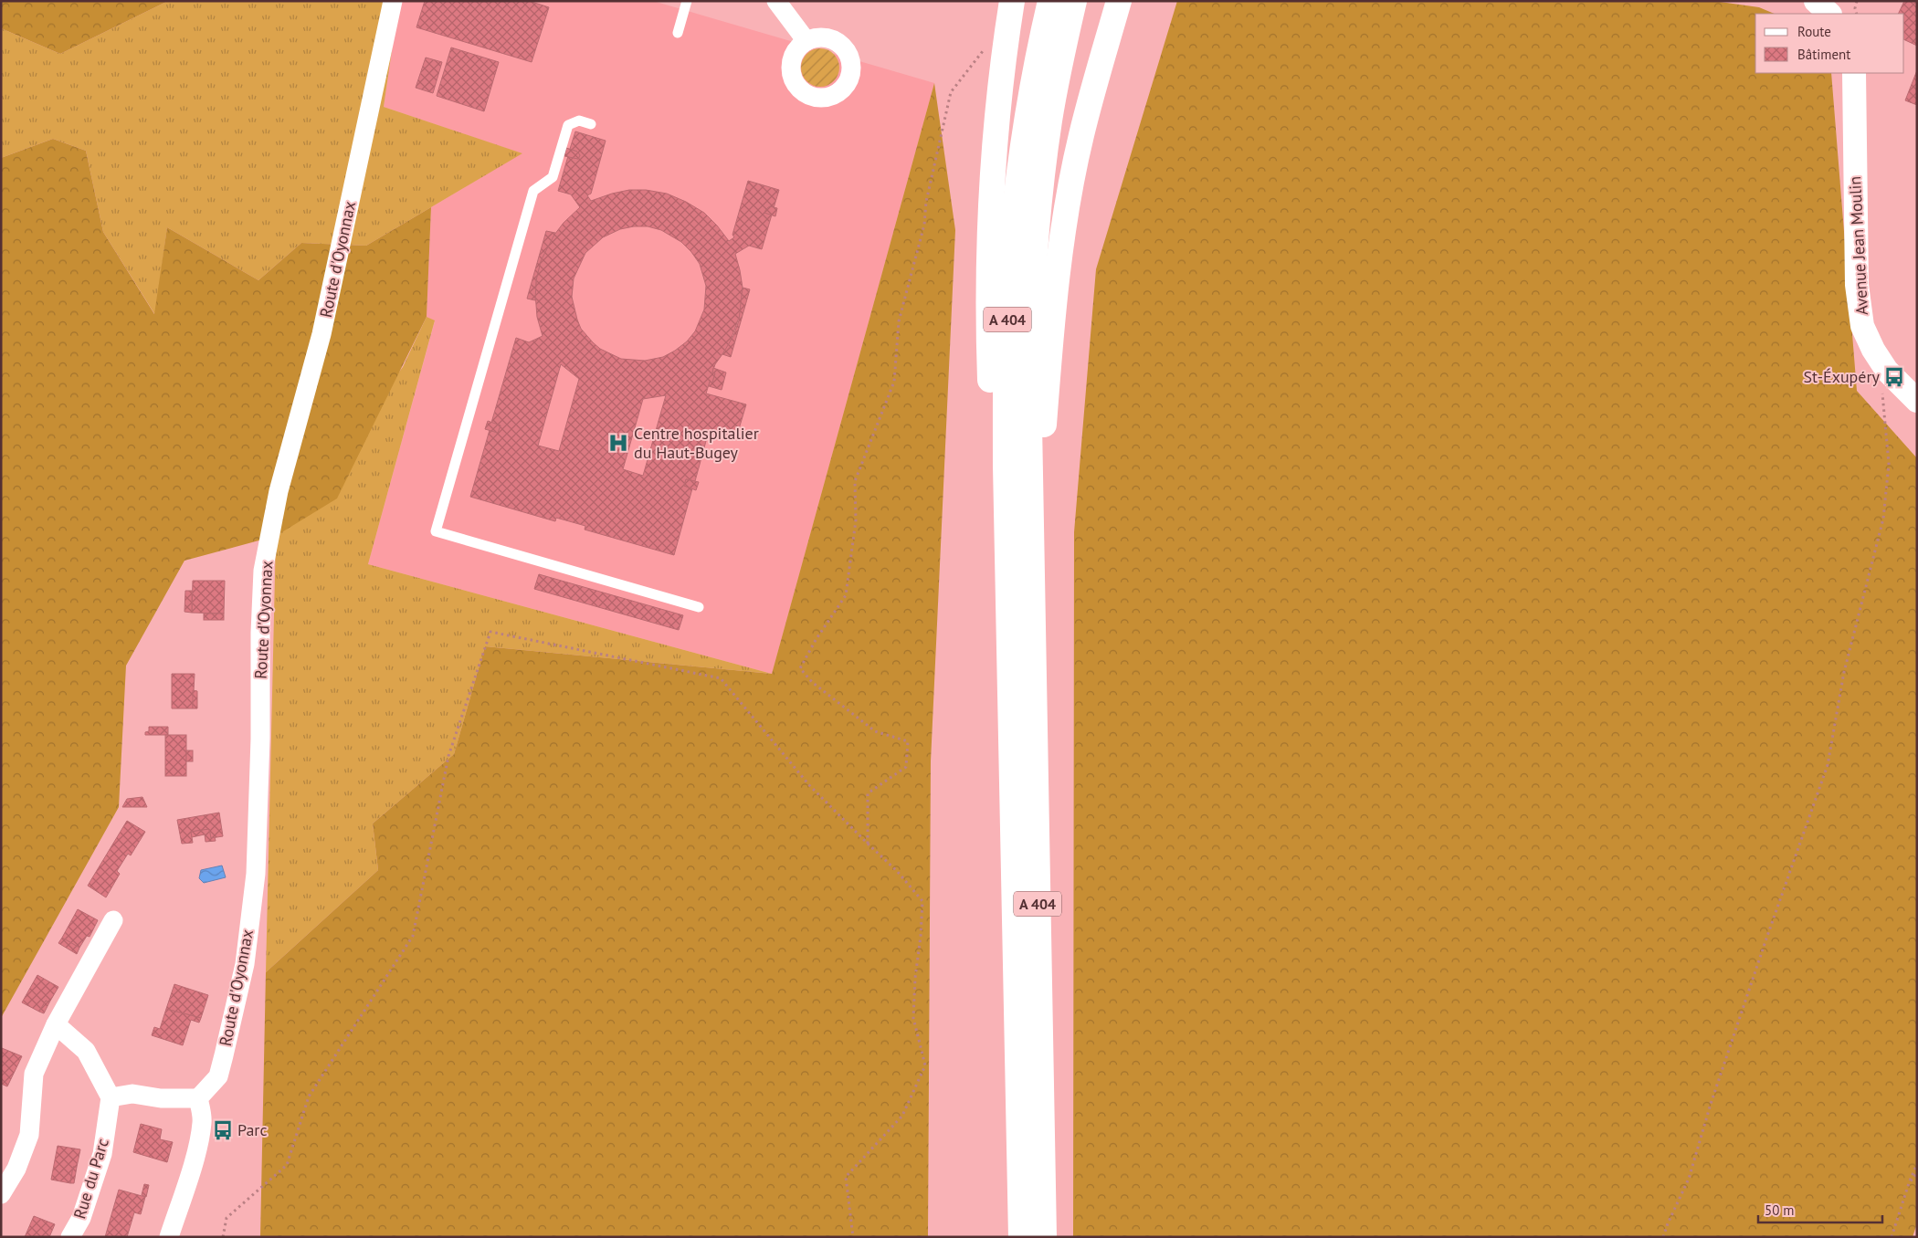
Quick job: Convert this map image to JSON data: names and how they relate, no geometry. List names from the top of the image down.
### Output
{
  "streets": {
    "highway": ["A 404"],
    "street": ["Avenue Jean Moulin", "Route d'Oyonnax", "Rue du Parc"]
  },
  "places": {
    "bus stop": ["St-Éxupéry", "Parc"],
    "hospital": ["Centre hospitalier du Haut-Bugey"]
  },
  "legend": ["Route", "Bâtiment"],
  "scale_bar": "50 m"
}
